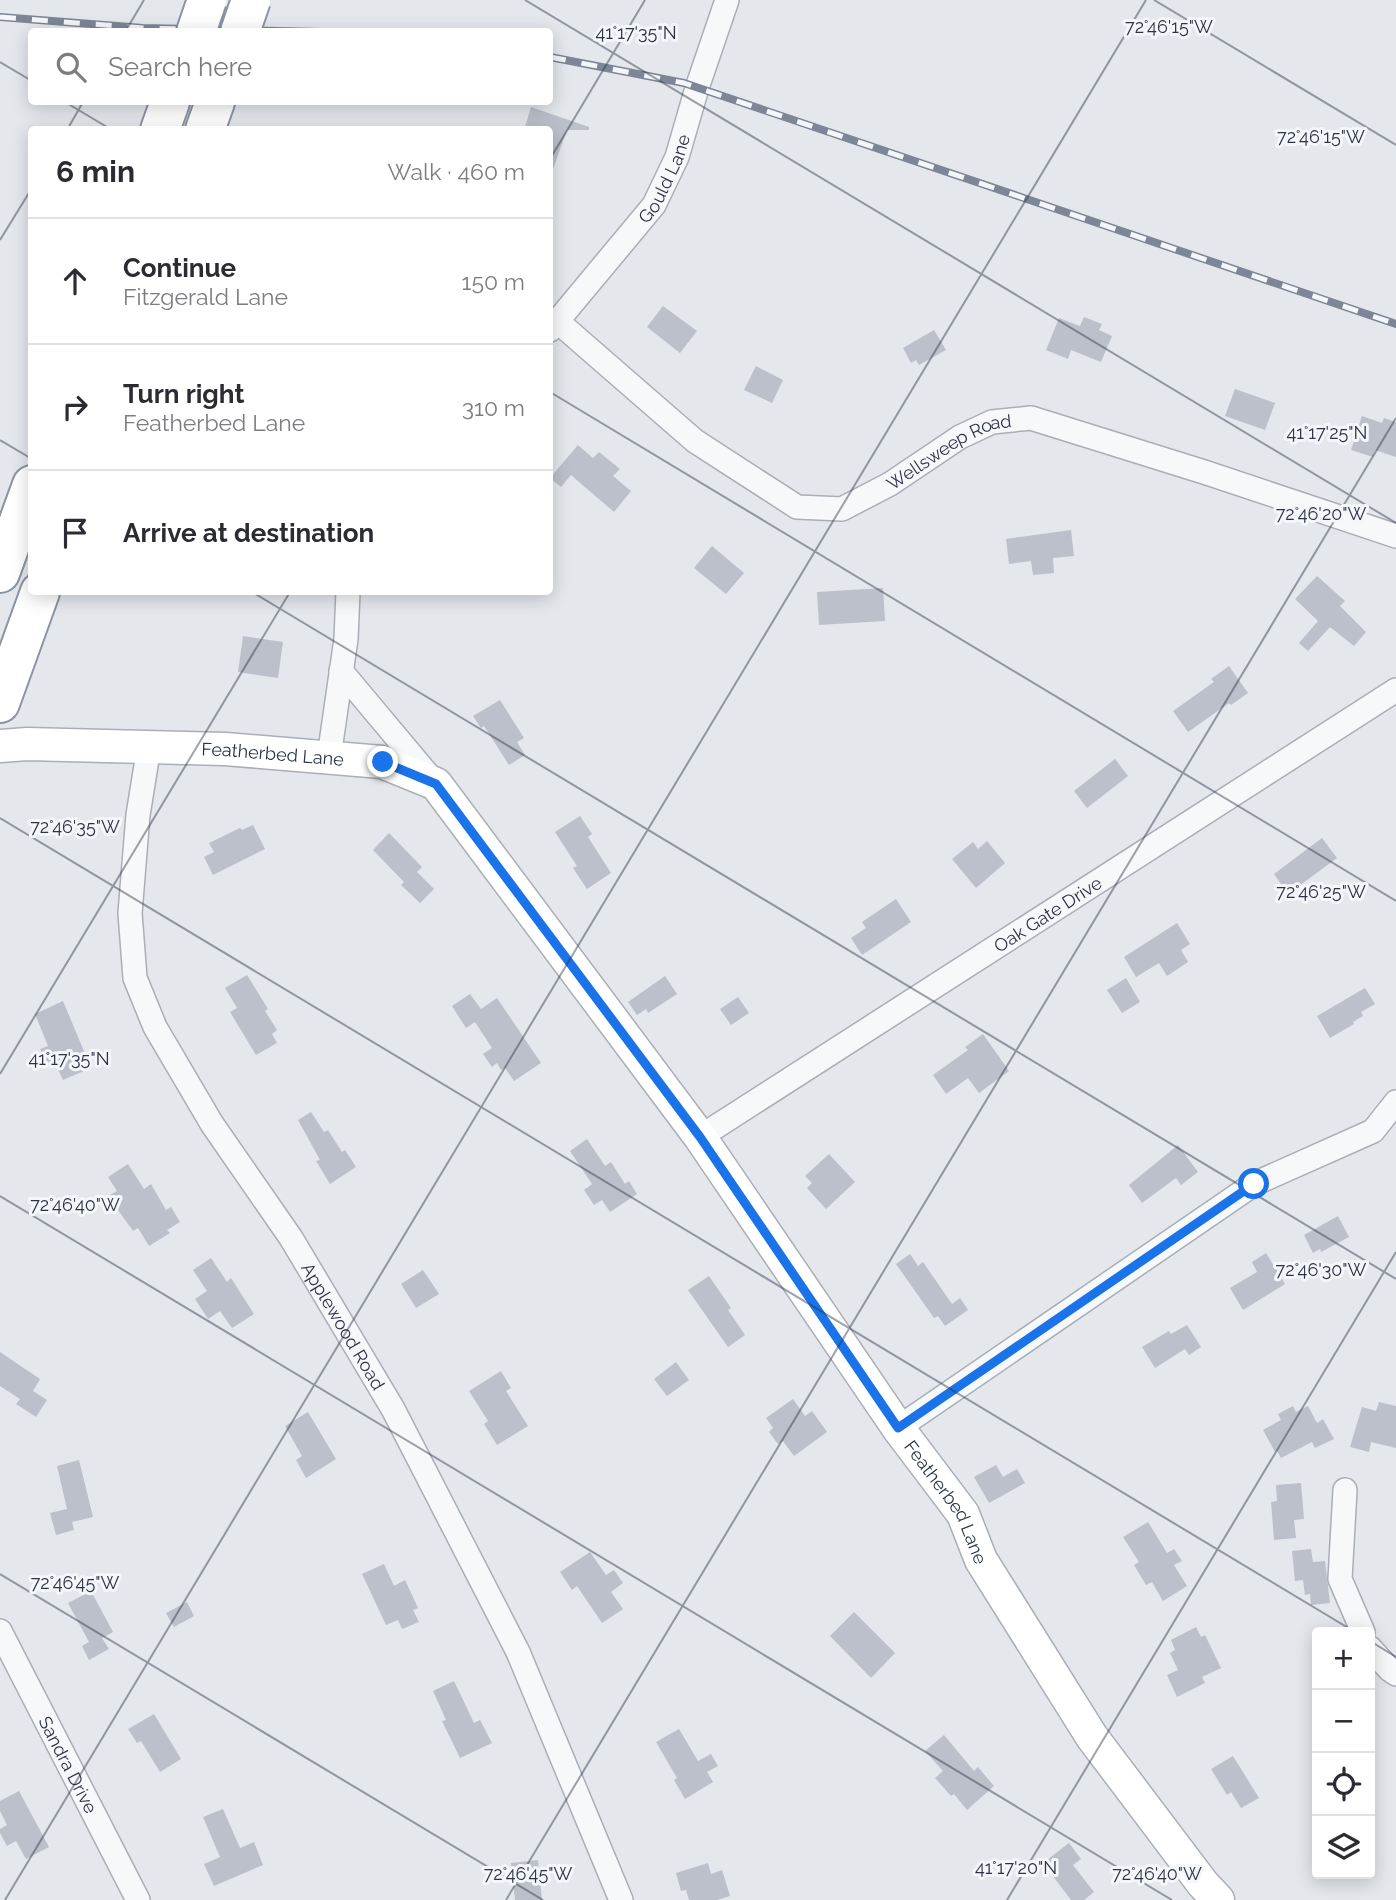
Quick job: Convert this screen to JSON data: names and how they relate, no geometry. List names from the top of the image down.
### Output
{
  "streets": {
    "street": [
      "Gould Lane",
      "Wellsweep Road",
      "Featherbed Lane",
      "Oak Gate Drive",
      "Applewood Road",
      "Sandra Drive"
    ]
  },
  "crossings": [
    ["Gould Lane", "Wellsweep Road"],
    ["Featherbed Lane", "Oak Gate Drive"],
    ["Featherbed Lane", "Applewood Road"]
  ],
  "page": {
    "search": "Search here",
    "heading": ["6 min", "Walk · 460 m"],
    "list": [
      ["Continue", "Fitzgerald Lane", "150 m"],
      ["Turn right", "Featherbed Lane", "310 m"],
      "Arrive at destination"
    ],
    "map_buttons": ["+", "−"]
  },
  "coordinates": [
    "72°46'15\"W",
    "41°17'35\"N",
    "41°17'25\"N",
    "72°46'20\"W",
    "72°46'35\"W",
    "72°46'25\"W",
    "72°46'40\"W",
    "72°46'30\"W",
    "72°46'45\"W",
    "41°17'20\"N"
  ]
}
